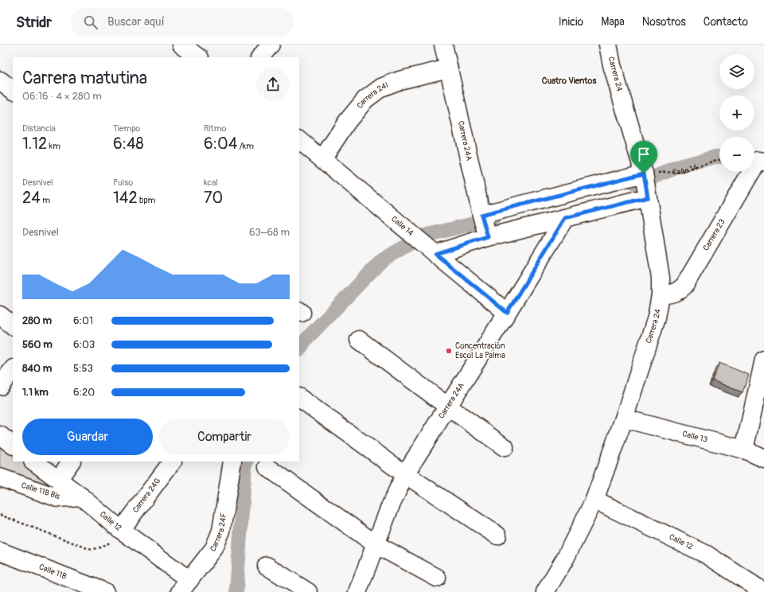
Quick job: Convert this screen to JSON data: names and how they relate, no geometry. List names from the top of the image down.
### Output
{
  "streets": {
    "street": [
      "Carrera 24",
      "Carrera 24I",
      "Carrera 24A",
      "Calle 14",
      "Carrera 23",
      "Calle 13",
      "Calle 11B Bis",
      "Carrera 24G",
      "Calle 12",
      "Carrera 24F",
      "Calle 11B"
    ]
  },
  "crossings": [
    ["Carrera 24", "Calle 14"],
    ["Carrera 24", "Carrera 23"],
    ["Carrera 24", "Calle 13"],
    ["Carrera 24", "Calle 12"],
    ["Carrera 24I", "Carrera 24A"],
    ["Carrera 24I", "Calle 14"],
    ["Carrera 24A", "Calle 14"],
    ["Calle 11B Bis", "Calle 12"],
    ["Carrera 24G", "Calle 12"],
    ["Calle 12", "Carrera 24F"]
  ],
  "districts": ["Cuatro Vientos"],
  "places": ["Concentración Escol La Palma"],
  "page": {
    "header": "Stridr",
    "search": "Buscar aquí",
    "nav": [
      "Inicio",
      "Mapa",
      "Nosotros",
      "Contacto"
    ],
    "map_buttons": ["+", "−"],
    "heading": ["Carrera matutina", "06:16 · 4 × 280 m"],
    "stats": [
      ["Distancia", "1.12 km"],
      ["Tiempo", "6:48"],
      ["Ritmo", "6:04 /km"],
      ["Desnivel", "24 m"],
      ["Pulso", "142 bpm"],
      ["kcal", "70"]
    ],
    "chart": ["Desnivel", "63–68 m"],
    "list": [
      {
        "name": "280 m",
        "note": "6:01"
      },
      {
        "name": "560 m",
        "note": "6:03"
      },
      {
        "name": "840 m",
        "note": "5:53"
      },
      {
        "name": "1.1 km",
        "note": "6:20"
      }
    ],
    "buttons": ["Guardar", "Compartir"]
  }
}
